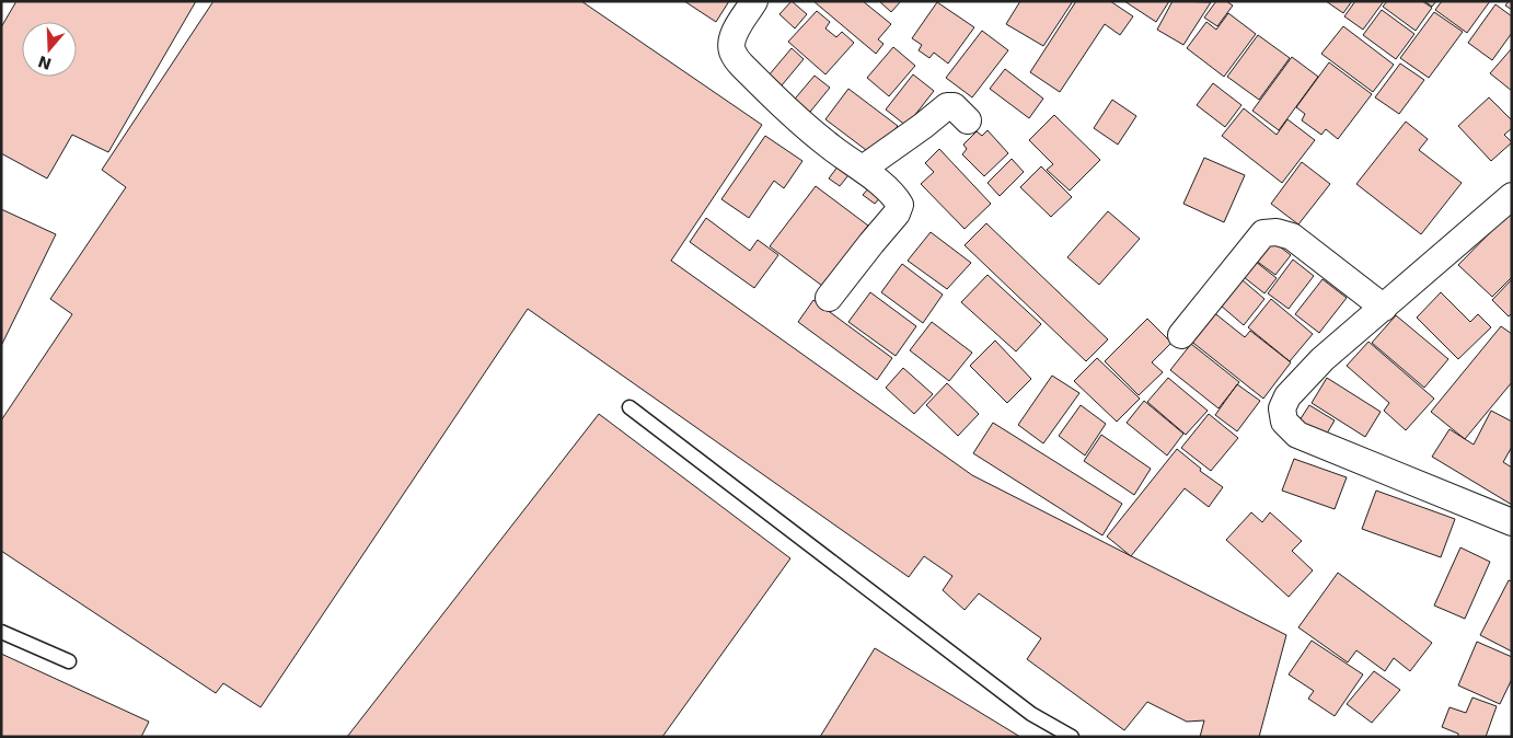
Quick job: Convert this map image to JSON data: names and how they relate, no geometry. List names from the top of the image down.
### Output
{
  "north": "bottom"
}
